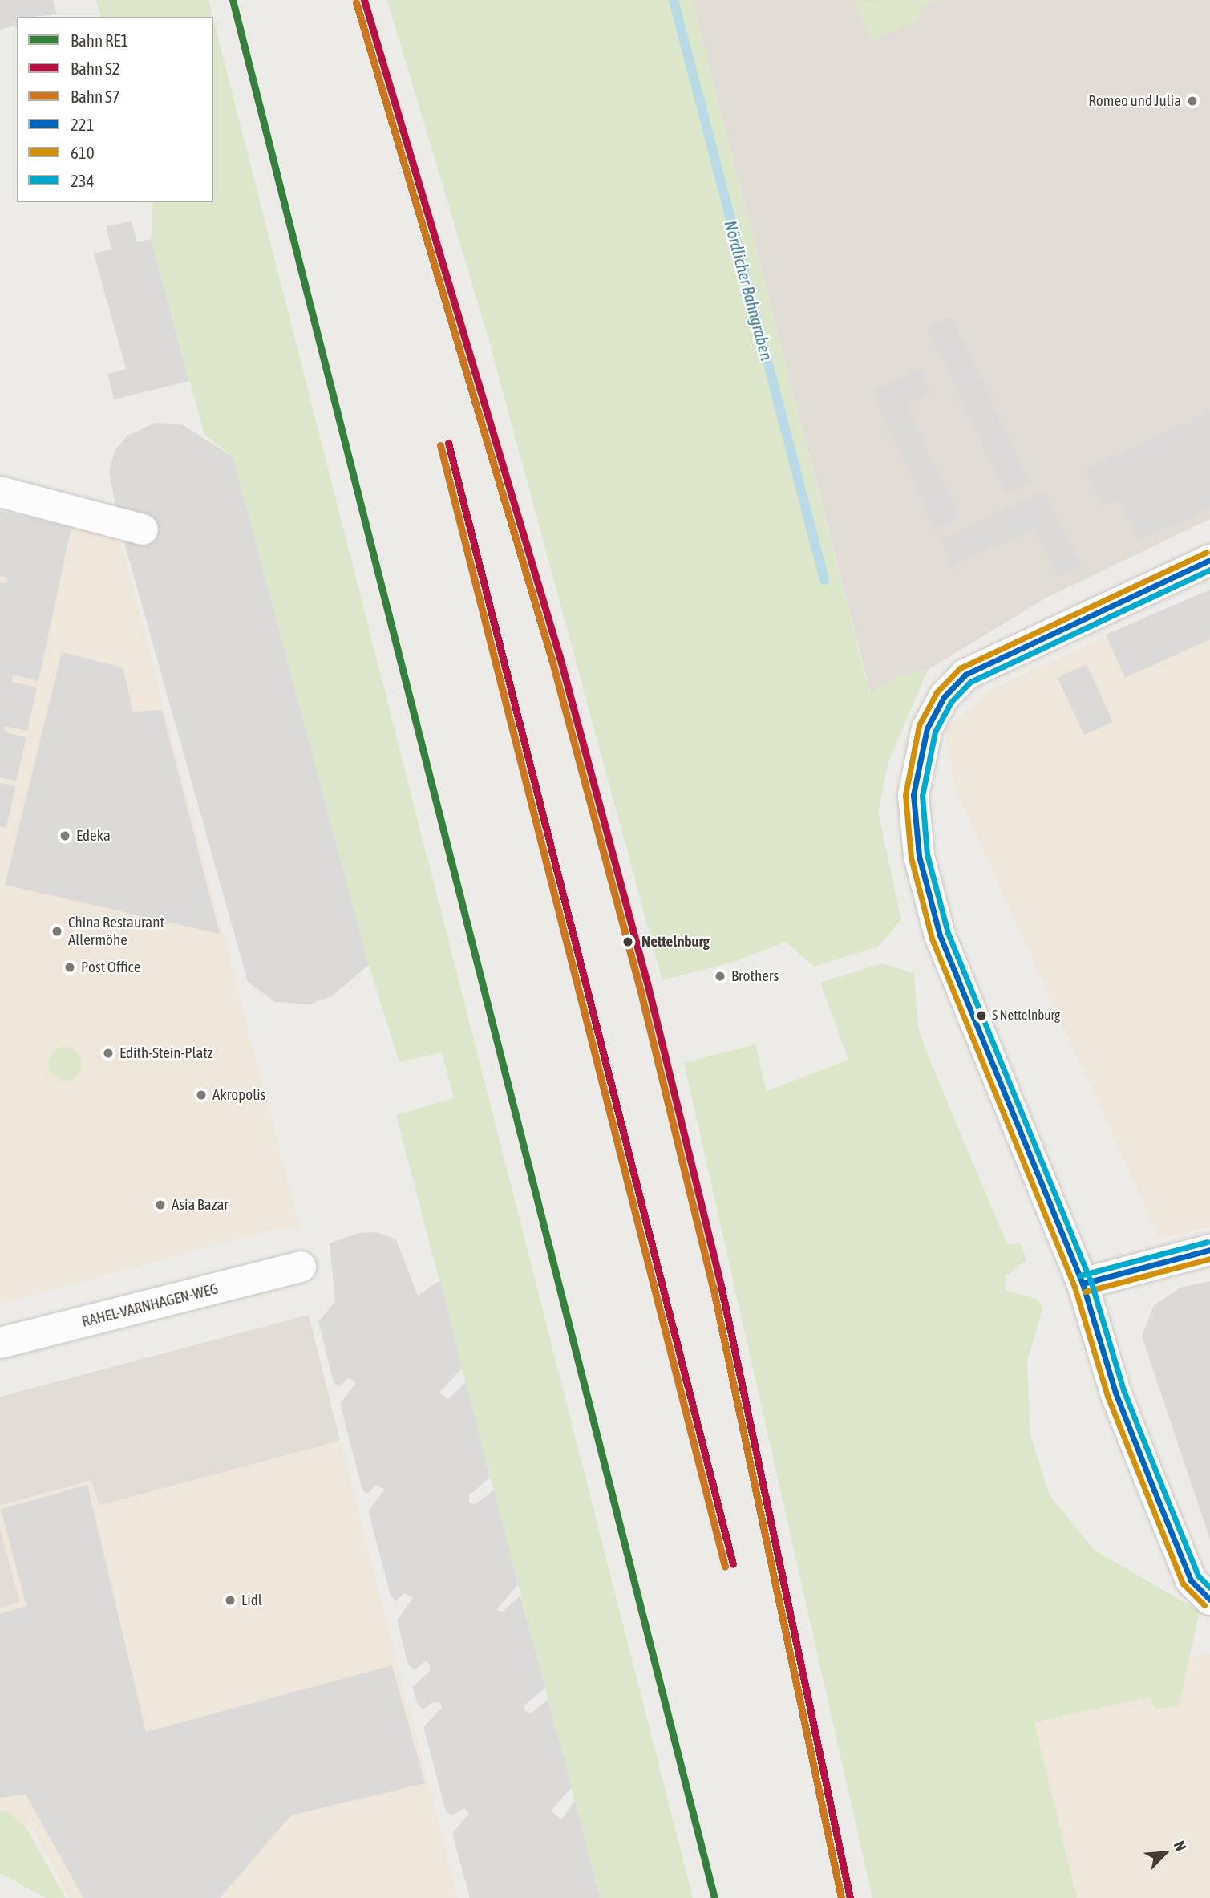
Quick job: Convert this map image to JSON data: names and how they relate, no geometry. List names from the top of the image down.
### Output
{
  "streets": {
    "street": ["RAHEL-VARNHAGEN-WEG"]
  },
  "water": ["Nördlicher Bahngraben"],
  "places": [
    "Romeo und Julia",
    "Edeka",
    "China Restaurant Allermöhe",
    "Nettelnburg",
    "Post Office",
    "Brothers",
    "S Nettelnburg",
    "Edith-Stein-Platz",
    "Akropolis",
    "Asia Bazar",
    "Lidl"
  ],
  "lines": [
    "rail line RE1",
    "rail line S2",
    "rail line S7",
    "transit line 610",
    "transit line 221",
    "transit line 234"
  ],
  "legend": [
    "Bahn RE1",
    "Bahn S2",
    "Bahn S7",
    "221",
    "610",
    "234"
  ],
  "north": "top right"
}
